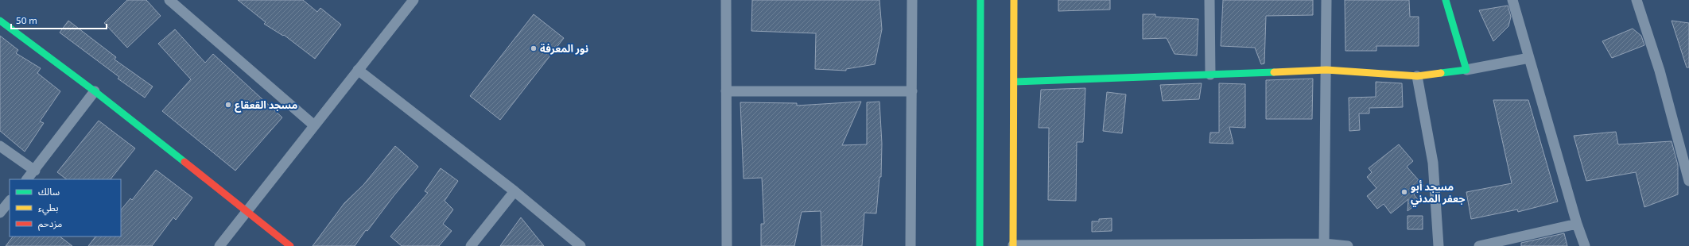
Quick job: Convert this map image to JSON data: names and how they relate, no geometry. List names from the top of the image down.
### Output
{
  "places": ["نور المعرفة", "مسجد القعقاع", "مسجد أبو جعفر المدني"],
  "legend": ["سالك", "بطيء", "مزدحم"],
  "scale_bar": "50 m"
}
